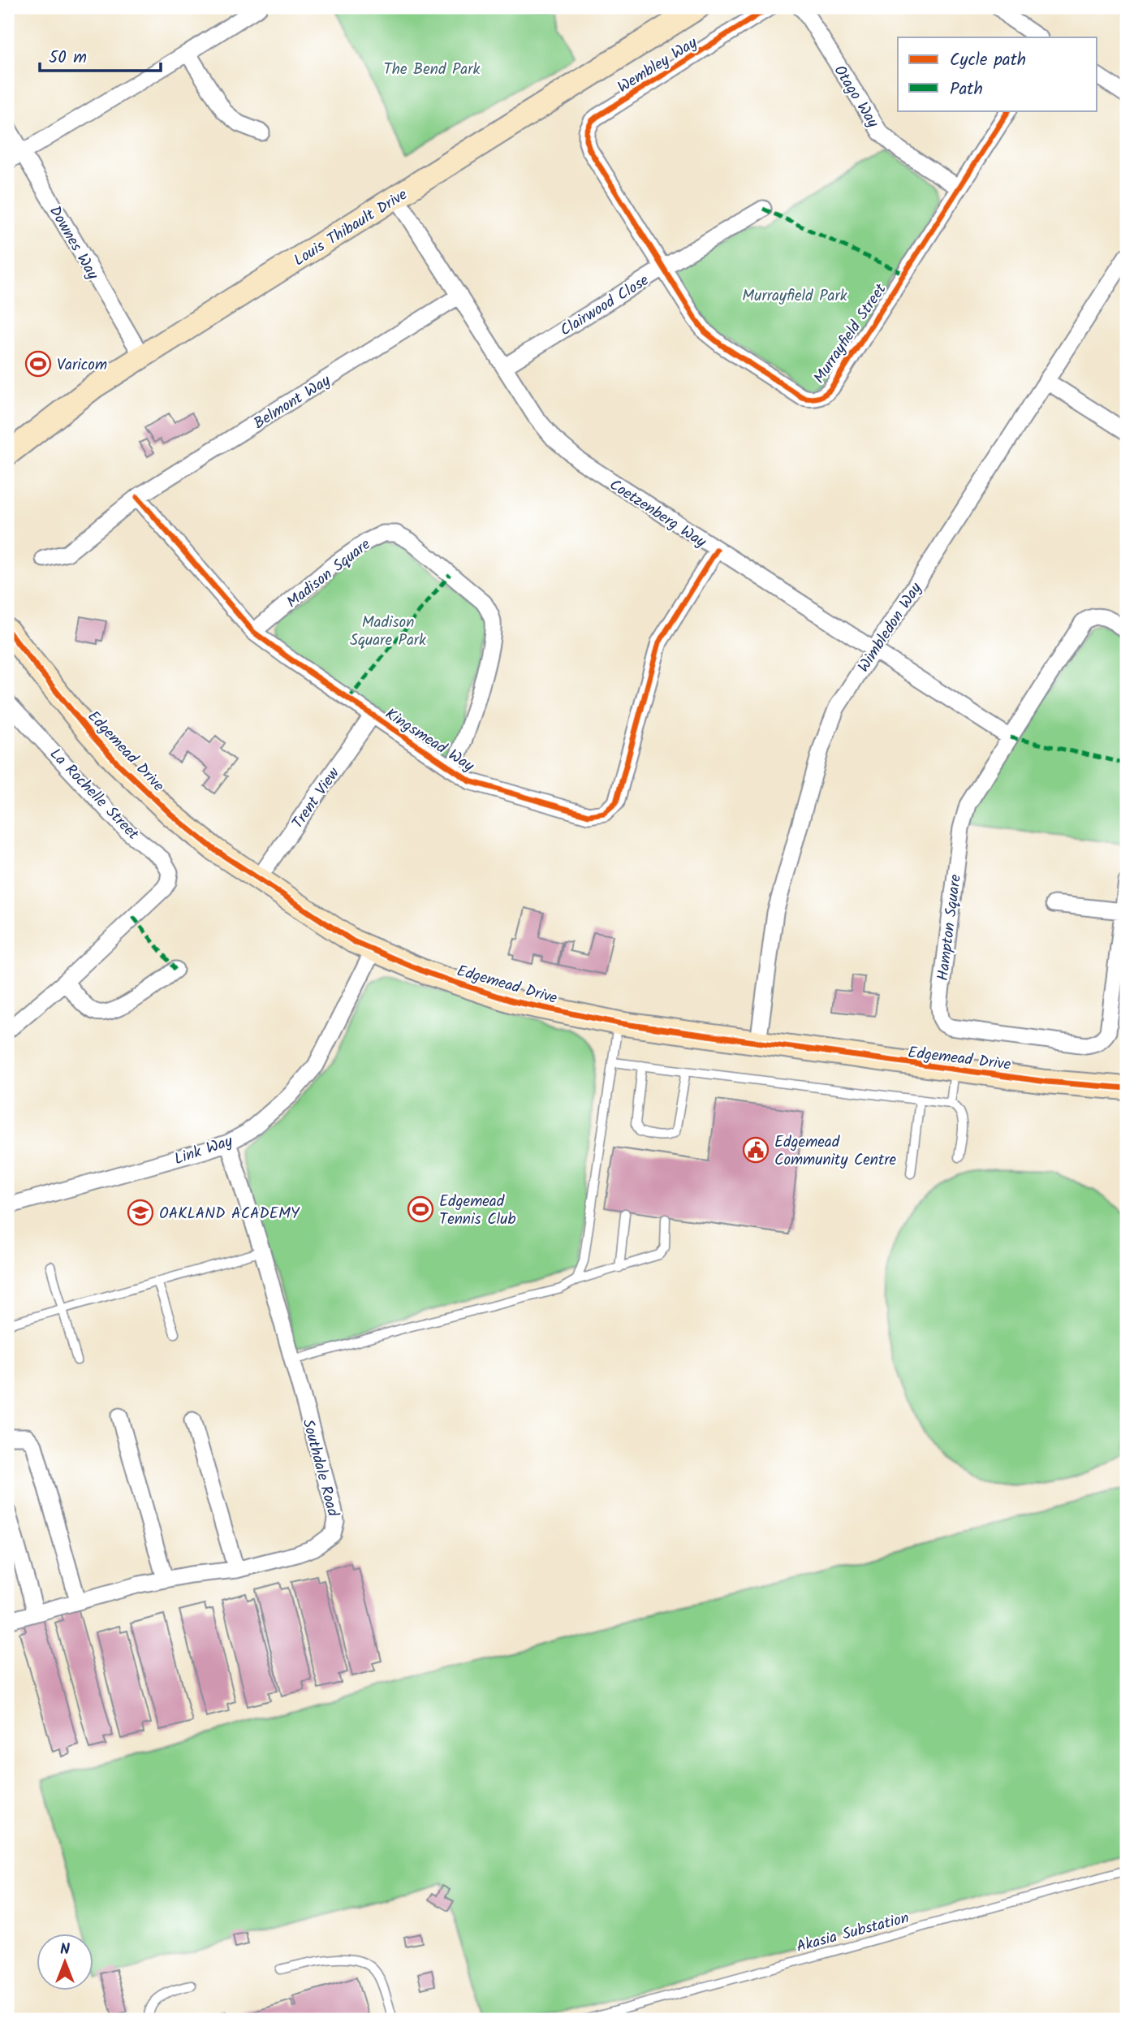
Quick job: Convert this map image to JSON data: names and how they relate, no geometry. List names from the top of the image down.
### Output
{
  "streets": {
    "street": [
      "Wembley Way",
      "Otago Way",
      "Louis Thibault Drive",
      "Downes Way",
      "Clairwood Close",
      "Murrayfield Street",
      "Belmont Way",
      "Coetzenberg Way",
      "Madison Square",
      "Wimbledon Way",
      "Kingsmead Way",
      "Edgemead Drive",
      "La Rochelle Street",
      "Trent View",
      "Hampton Square",
      "Link Way",
      "Southdale Road"
    ],
    "lane": ["Akasia Substation"]
  },
  "crossings": [
    ["Wembley Way", "Murrayfield Street"],
    ["Otago Way", "Murrayfield Street"],
    ["Louis Thibault Drive", "Downes Way"],
    ["Louis Thibault Drive", "Coetzenberg Way"],
    ["Clairwood Close", "Murrayfield Street"],
    ["Clairwood Close", "Coetzenberg Way"],
    ["Belmont Way", "Coetzenberg Way"],
    ["Belmont Way", "Kingsmead Way"],
    ["Coetzenberg Way", "Wimbledon Way"],
    ["Coetzenberg Way", "Kingsmead Way"],
    ["Coetzenberg Way", "Hampton Square"],
    ["Madison Square", "Kingsmead Way"],
    ["Wimbledon Way", "Edgemead Drive"],
    ["Kingsmead Way", "Trent View"],
    ["Edgemead Drive", "Trent View"],
    ["Edgemead Drive", "Link Way"],
    ["Link Way", "Southdale Road"]
  ],
  "parks": ["The Bend Park", "Murrayfield Park", "Madison Square Park"],
  "places": {
    "sports": ["Varicom", "Edgemead Tennis Club"],
    "public building": ["Edgemead Community Centre"],
    "school or university": ["OAKLAND ACADEMY"]
  },
  "legend": ["Cycle path", "Path"],
  "scale_bar": "50 m",
  "north": "top"
}
